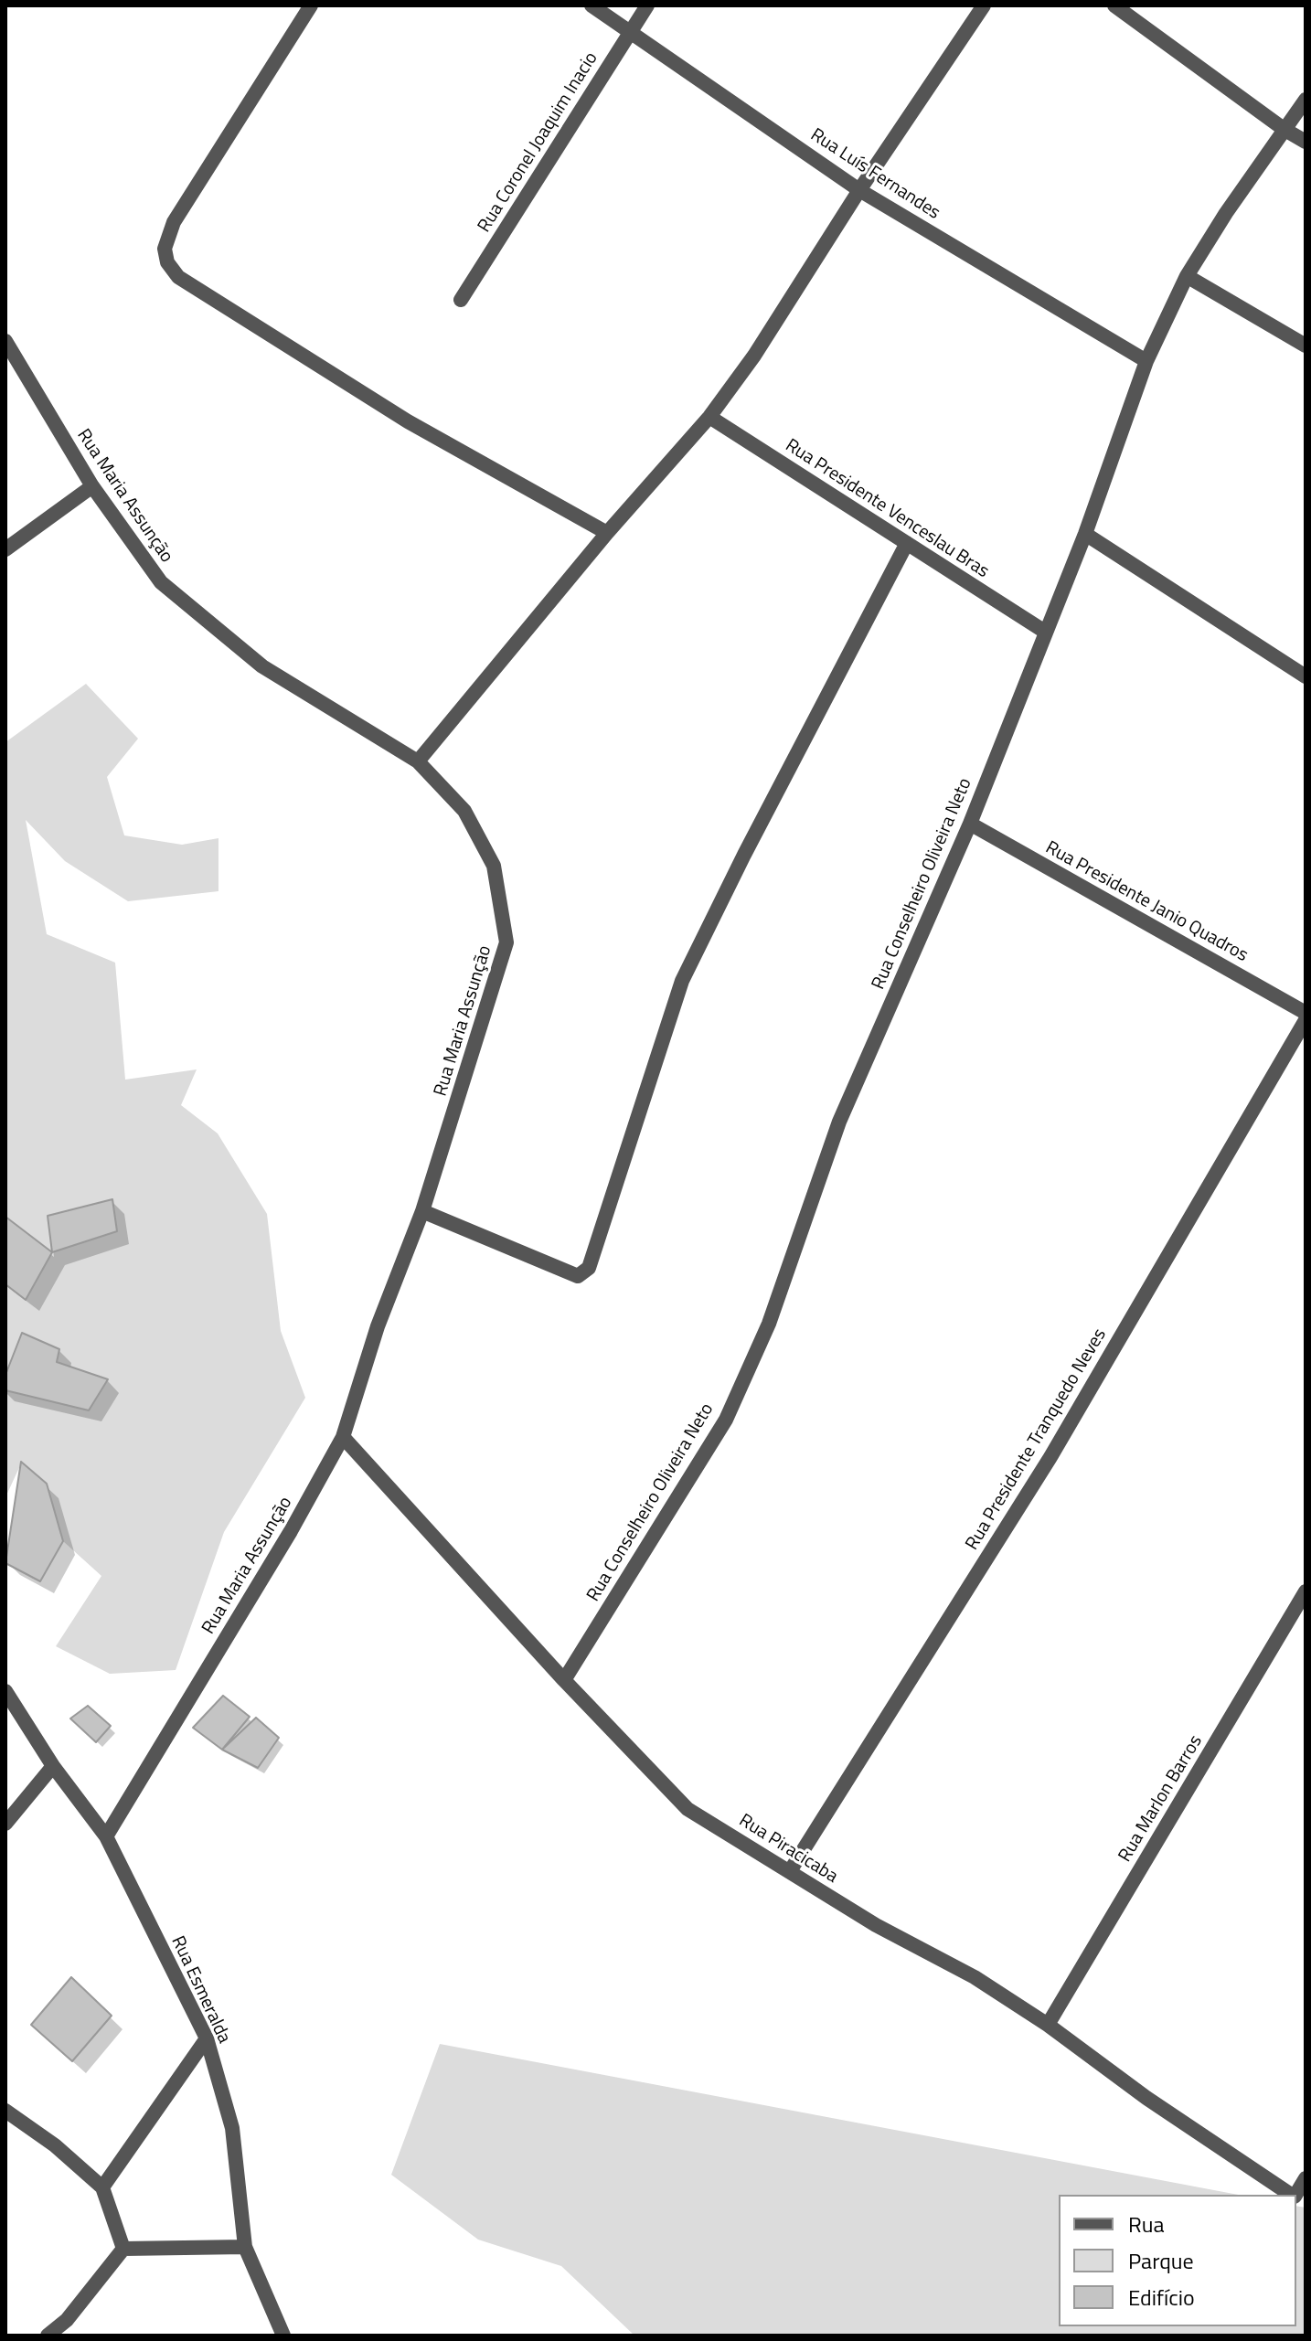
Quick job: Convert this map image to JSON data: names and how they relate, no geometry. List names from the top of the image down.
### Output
{
  "streets": {
    "street": [
      "Rua Coronel Joaquim Inacio",
      "Rua Luís Fernandes",
      "Rua Maria Assunção",
      "Rua Presidente Venceslau Bras",
      "Rua Conselheiro Oliveira Neto",
      "Rua Presidente Janio Quadros",
      "Rua Presidente Tranquedo Neves",
      "Rua Marlon Barros",
      "Rua Piracicaba",
      "Rua Esmeralda"
    ]
  },
  "crossings": [
    ["Rua Coronel Joaquim Inacio", "Rua Luís Fernandes"],
    ["Rua Luís Fernandes", "Rua Conselheiro Oliveira Neto"],
    ["Rua Maria Assunção", "Rua Piracicaba"],
    ["Rua Maria Assunção", "Rua Esmeralda"],
    ["Rua Presidente Venceslau Bras", "Rua Conselheiro Oliveira Neto"],
    ["Rua Conselheiro Oliveira Neto", "Rua Presidente Janio Quadros"],
    ["Rua Conselheiro Oliveira Neto", "Rua Piracicaba"],
    ["Rua Presidente Tranquedo Neves", "Rua Piracicaba"],
    ["Rua Marlon Barros", "Rua Piracicaba"]
  ],
  "legend": ["Rua", "Parque", "Edifício"]
}
